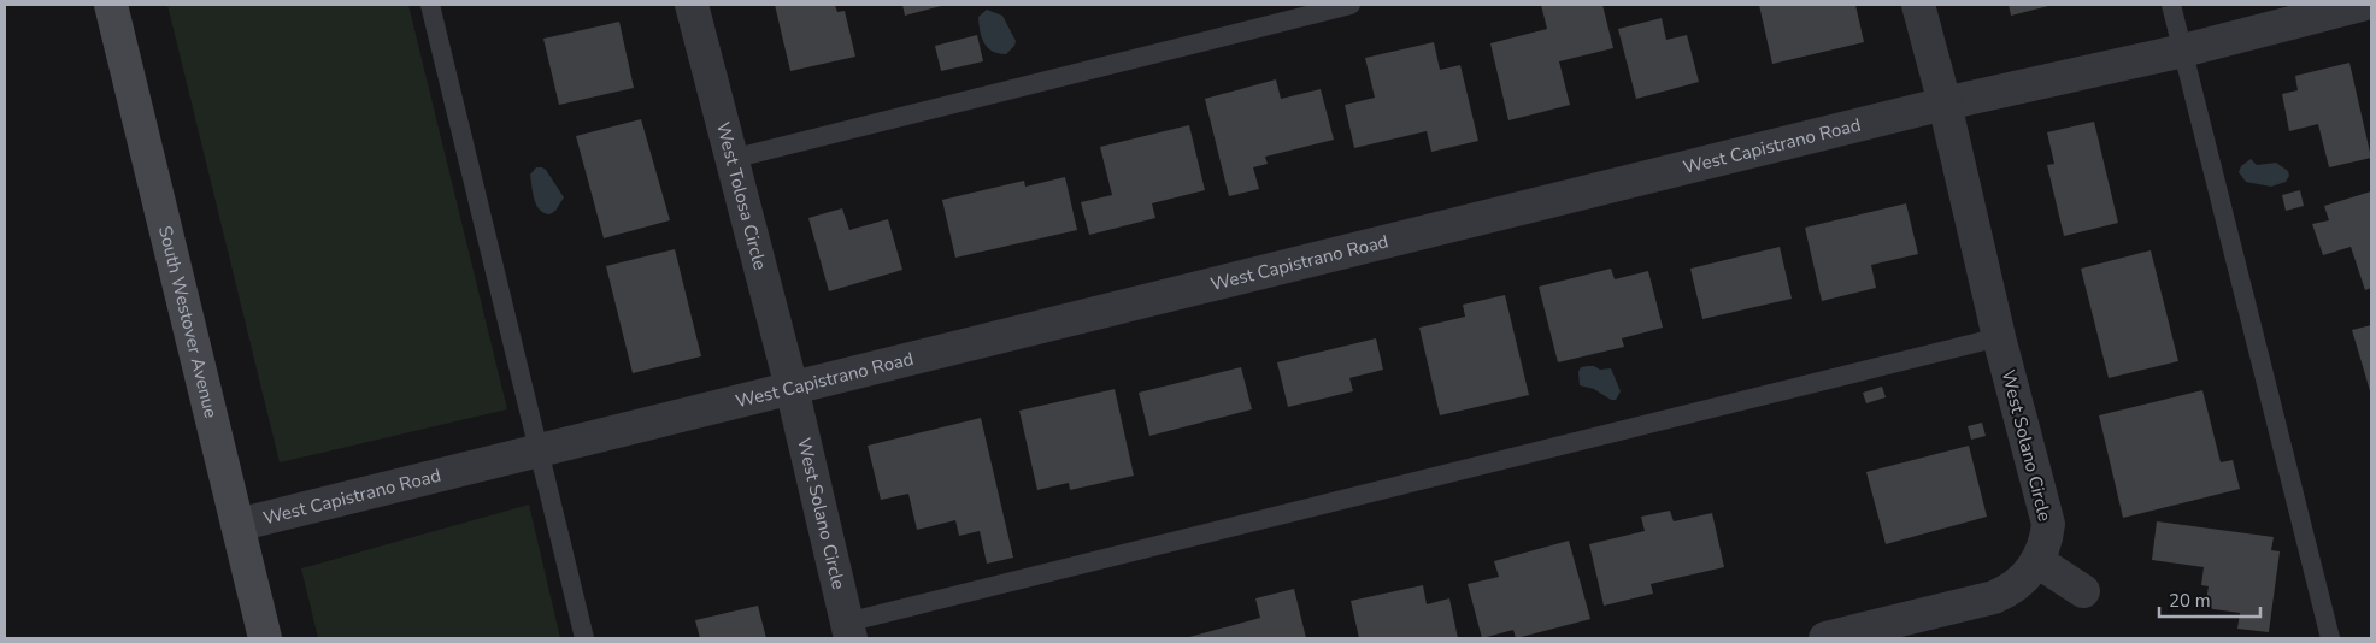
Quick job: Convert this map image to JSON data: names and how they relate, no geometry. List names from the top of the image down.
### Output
{
  "streets": {
    "street": [
      "West Capistrano Road",
      "West Tolosa Circle",
      "South Westover Avenue",
      "West Solano Circle"
    ]
  },
  "crossings": [
    ["West Capistrano Road", "West Tolosa Circle"],
    ["West Capistrano Road", "South Westover Avenue"],
    ["West Capistrano Road", "West Solano Circle"],
    ["West Tolosa Circle", "West Solano Circle"]
  ],
  "scale_bar": "20 m"
}
